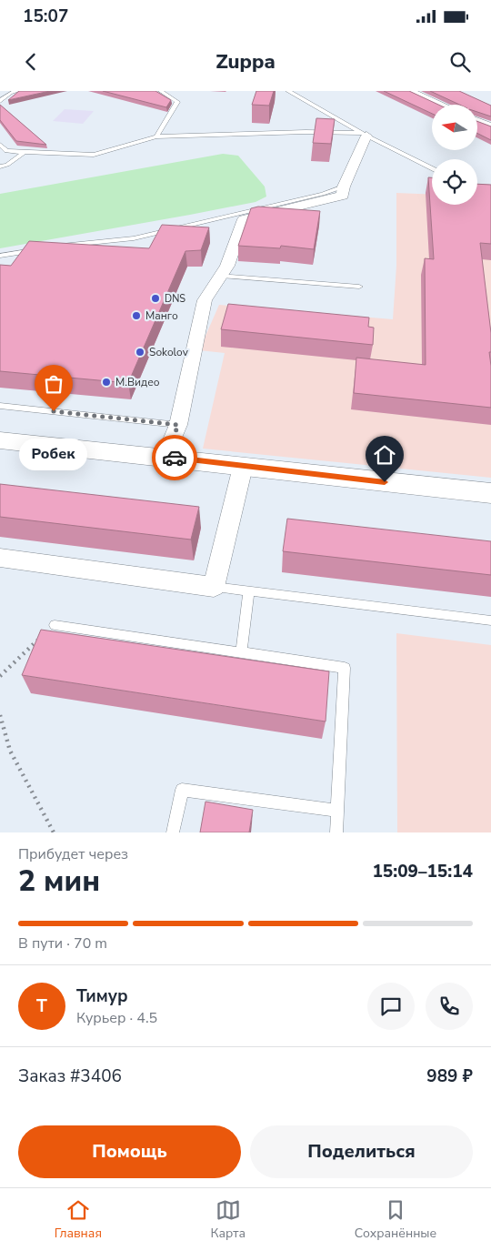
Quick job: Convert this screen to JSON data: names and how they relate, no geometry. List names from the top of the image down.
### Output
{
  "places": [
    "DNS",
    "Манго",
    "Sokolov",
    "М.Видео",
    "Робек"
  ],
  "north": "left",
  "page": {
    "status": "15:07",
    "header": "Zuppa",
    "bubble": "Робек",
    "heading": ["2 мин", "Прибудет через", "15:09–15:14"],
    "panel": [
      "Тимур",
      "Курьер · 4.5",
      "Заказ #3406",
      "989 ₽"
    ],
    "bar": "В пути · 70 m",
    "round": "Т",
    "buttons": ["Помощь", "Поделиться"],
    "tabs": ["Главная", "Карта", "Сохранённые"]
  }
}
